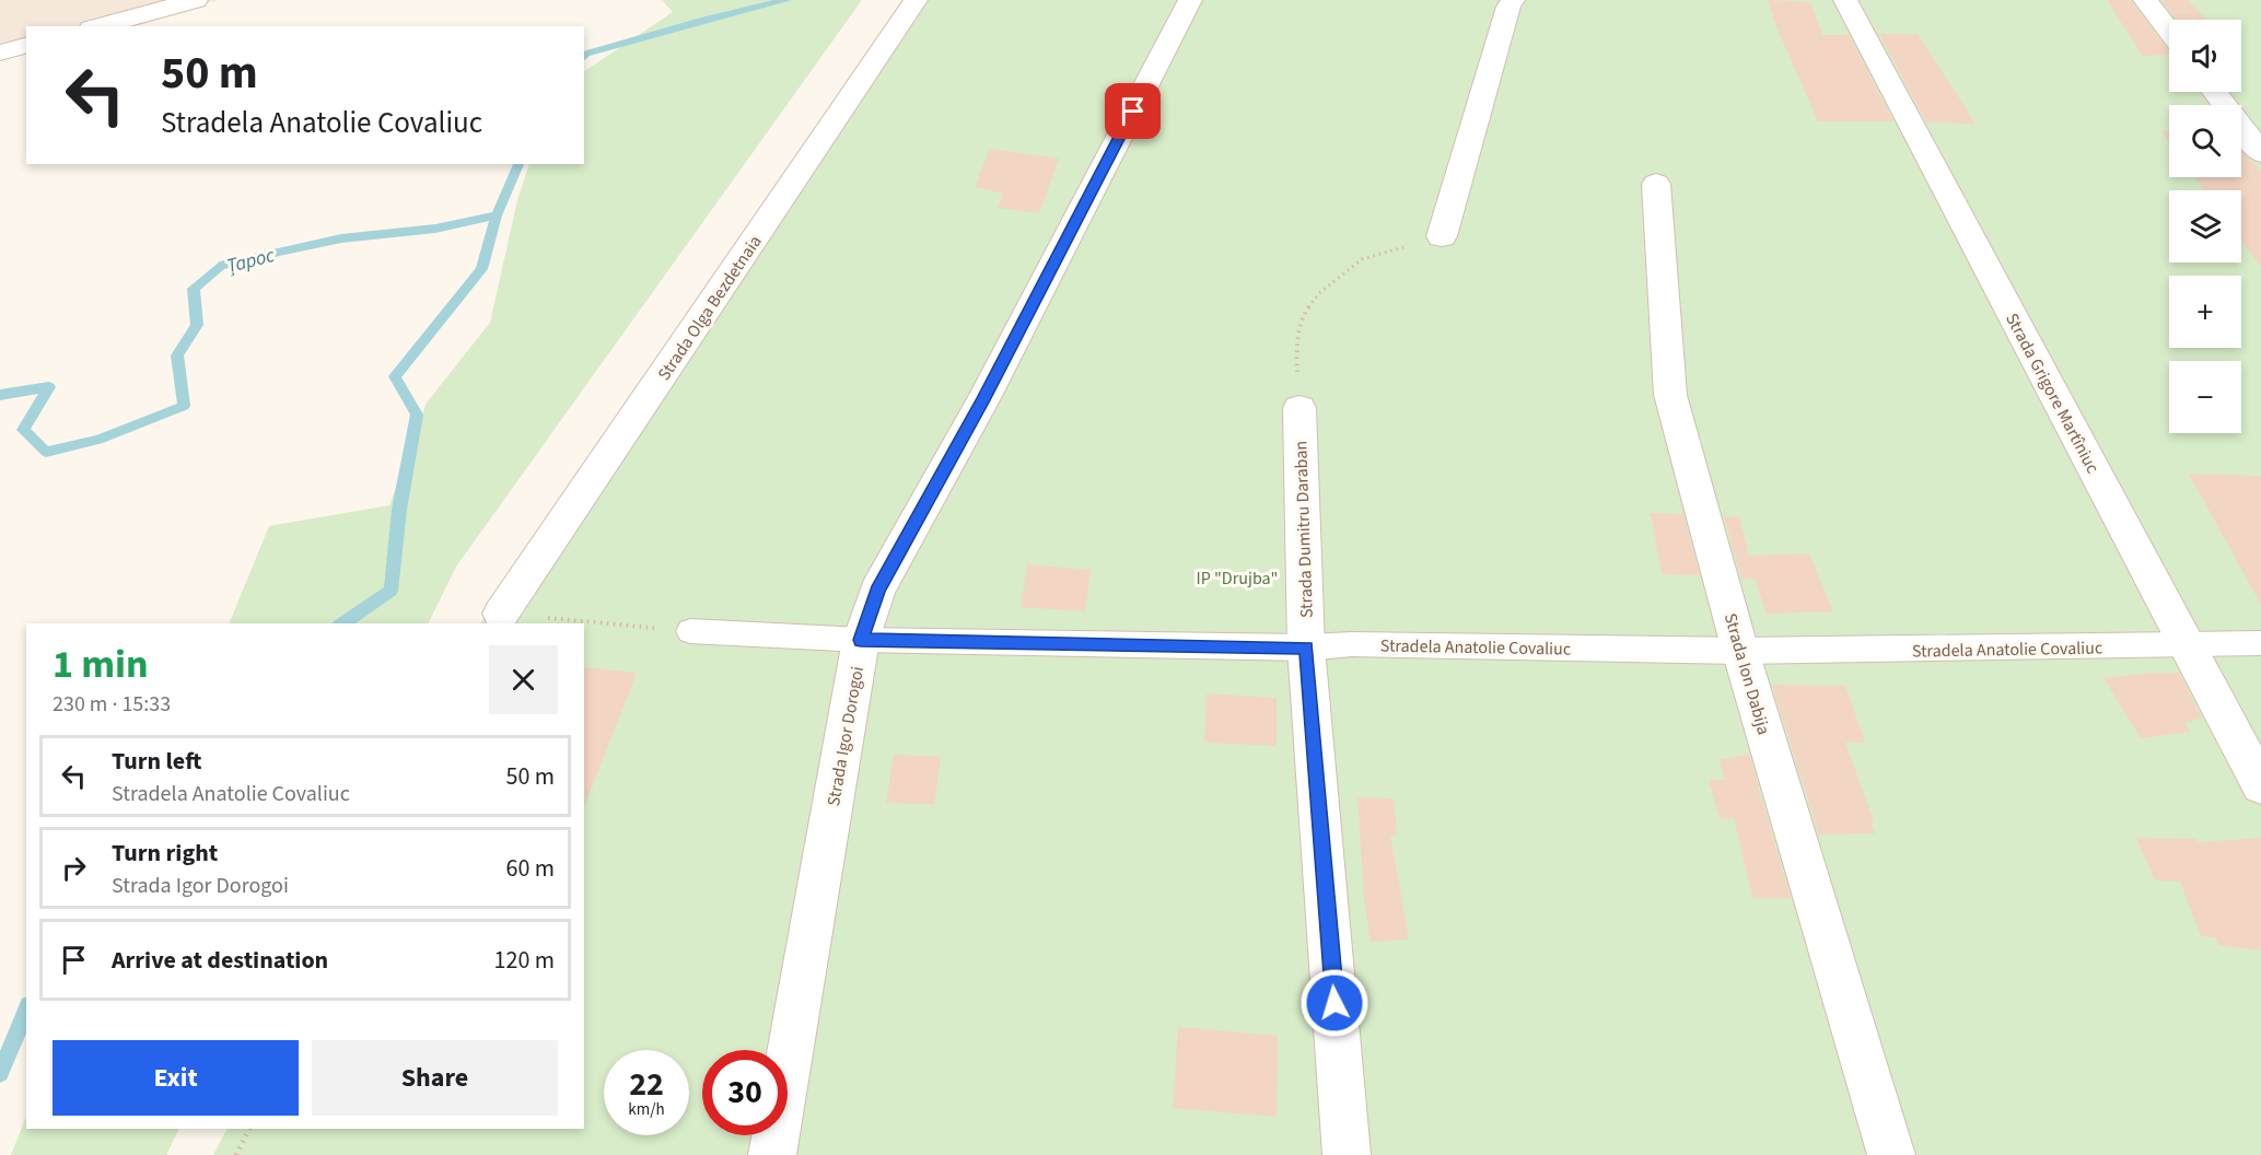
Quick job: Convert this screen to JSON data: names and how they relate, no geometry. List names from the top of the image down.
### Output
{
  "streets": {
    "street": [
      "Strada Olga Bezdetnaia",
      "Strada Grigore Martîniuc",
      "Strada Dumitru Daraban",
      "Strada Ion Dabija",
      "Strada Igor Dorogoi"
    ],
    "lane": ["Stradela Anatolie Covaliuc"]
  },
  "crossings": [
    ["Strada Grigore Martîniuc", "Stradela Anatolie Covaliuc"],
    ["Strada Dumitru Daraban", "Stradela Anatolie Covaliuc"],
    ["Stradela Anatolie Covaliuc", "Strada Ion Dabija"],
    ["Stradela Anatolie Covaliuc", "Strada Igor Dorogoi"]
  ],
  "water": ["Țapoc"],
  "parks": ["IP \"Drujba\""],
  "page": {
    "map_buttons": ["+", "−"],
    "turn": ["50 m", "Stradela Anatolie Covaliuc"],
    "heading": ["1 min", "230 m · 15:33"],
    "list": [
      {
        "name": "Turn left",
        "note": "Stradela Anatolie Covaliuc",
        "value": "50 m"
      },
      {
        "name": "Turn right",
        "note": "Strada Igor Dorogoi",
        "value": "60 m"
      },
      {
        "name": "Arrive at destination",
        "value": "120 m"
      }
    ],
    "buttons": ["Exit", "Share"],
    "speed": "22 km/h",
    "limit": "30"
  }
}
